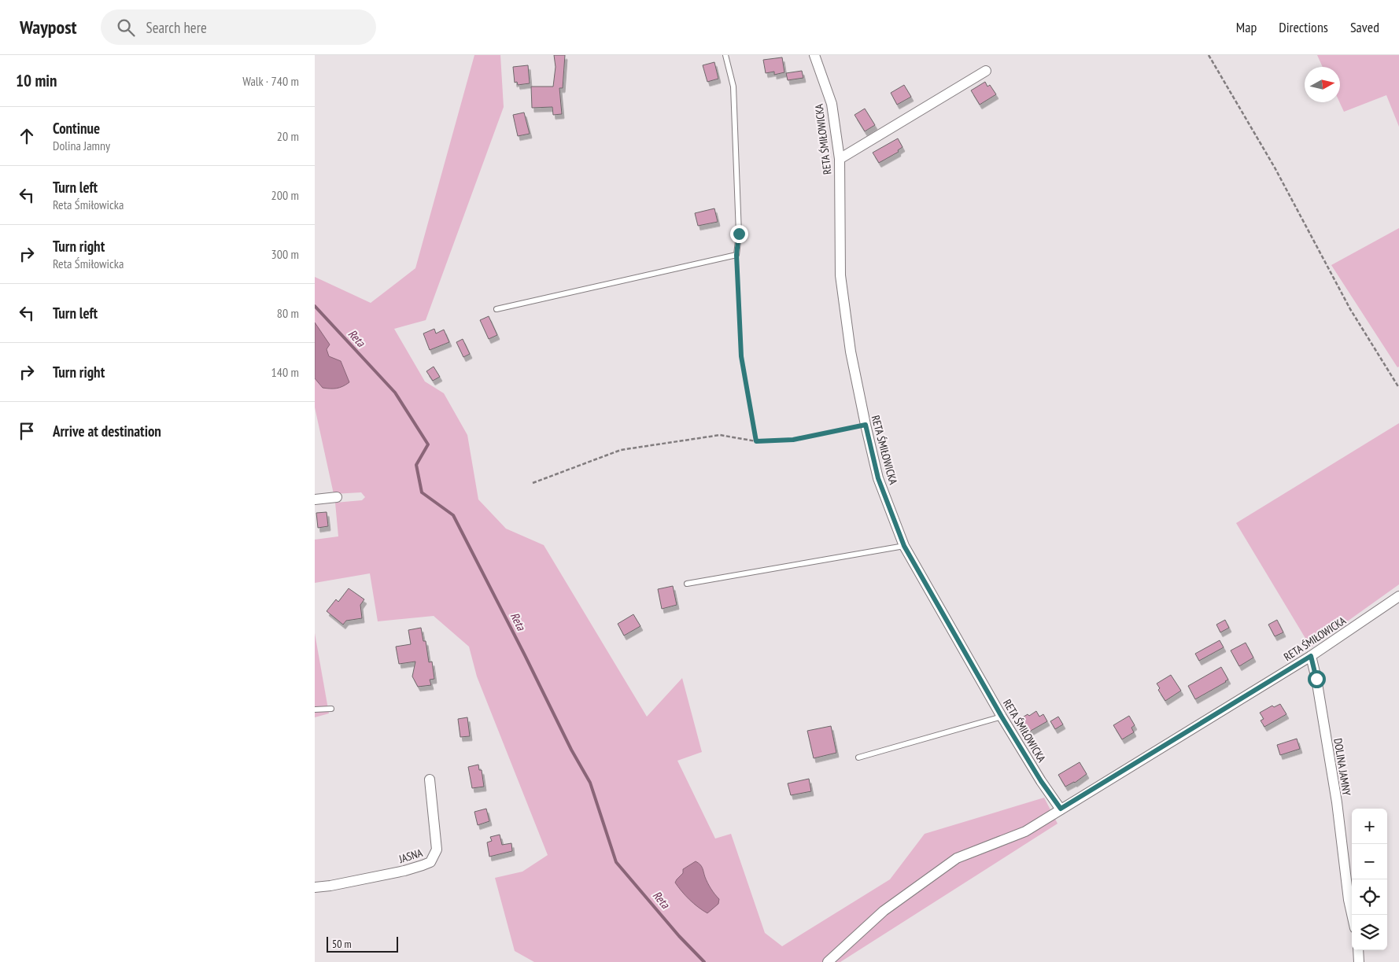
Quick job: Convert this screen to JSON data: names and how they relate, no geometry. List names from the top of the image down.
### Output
{
  "streets": {
    "street": ["RETA ŚMIŁOWICKA", "DOLINA JAMNY", "JASNA"]
  },
  "crossings": [
    ["RETA ŚMIŁOWICKA", "DOLINA JAMNY"]
  ],
  "water": ["Reta"],
  "scale_bar": "50 m",
  "north": "right",
  "page": {
    "header": "Waypost",
    "search": "Search here",
    "nav": ["Map", "Directions", "Saved"],
    "heading": ["10 min", "Walk · 740 m"],
    "list": [
      ["Continue", "Dolina Jamny", "20 m"],
      ["Turn left", "Reta Śmiłowicka", "200 m"],
      ["Turn right", "Reta Śmiłowicka", "300 m"],
      ["Turn left", "80 m"],
      ["Turn right", "140 m"],
      "Arrive at destination"
    ],
    "map_buttons": ["+", "−"],
    "scale": "50 m"
  }
}
